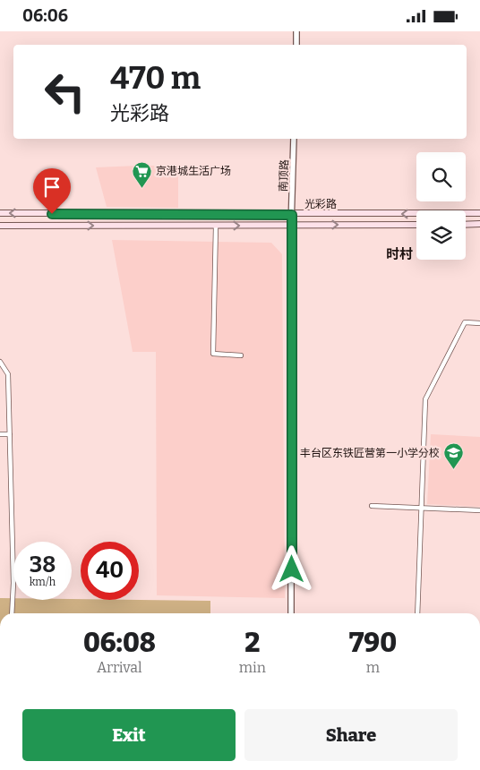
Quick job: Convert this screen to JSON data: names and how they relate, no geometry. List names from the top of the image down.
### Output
{
  "streets": {
    "main road": ["光彩路"],
    "street": ["南顶路"]
  },
  "crossings": [
    ["南顶路", "光彩路"]
  ],
  "districts": ["时村"],
  "places": {
    "supermarket": ["京港城生活广场"],
    "school or university": ["丰台区东铁匠营第一小学分校"]
  },
  "page": {
    "status": "06:06",
    "turn": ["470 m", "光彩路"],
    "speed": "38 km/h",
    "limit": "40",
    "eta": [
      "06:08",
      "Arrival",
      "2",
      "min",
      "790",
      "m"
    ],
    "buttons": ["Exit", "Share"]
  }
}
